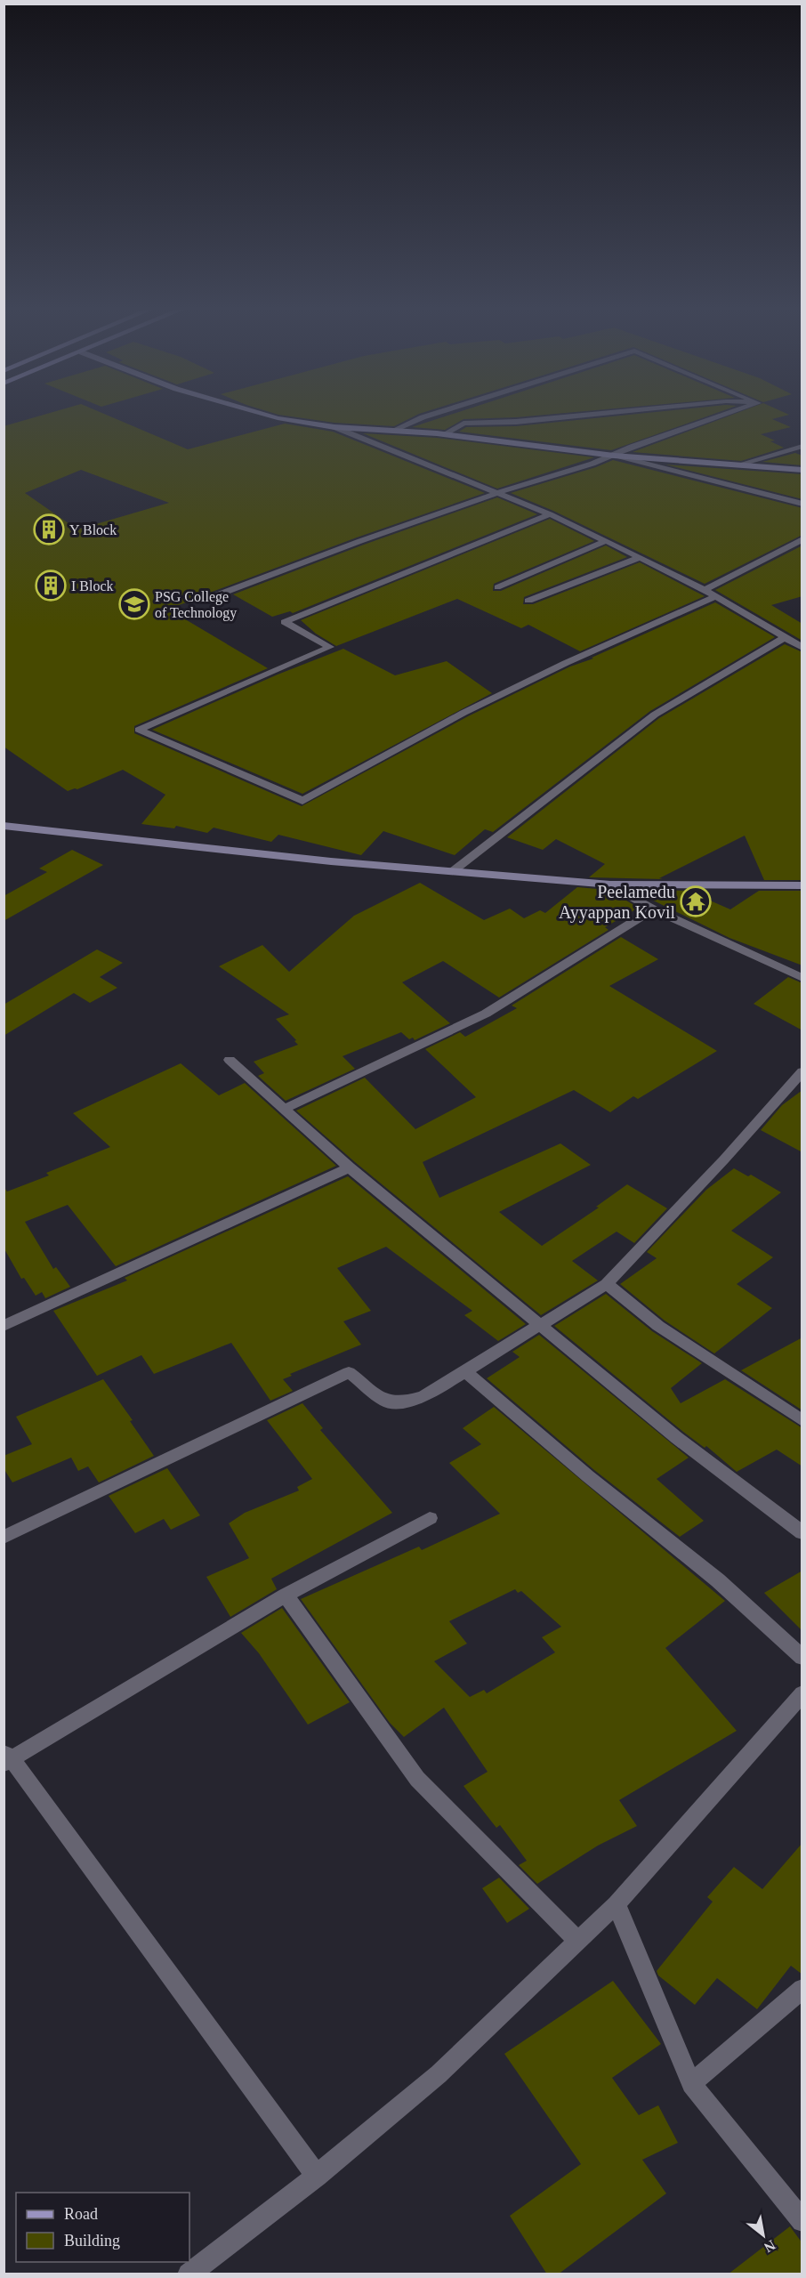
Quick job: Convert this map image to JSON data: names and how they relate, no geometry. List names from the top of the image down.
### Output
{
  "places": {
    "building": ["Y Block", "I Block"],
    "school or university": ["PSG College of Technology"],
    "temple": ["Peelamedu Ayyappan Kovil"]
  },
  "legend": ["Road", "Building"],
  "north": "bottom right"
}
